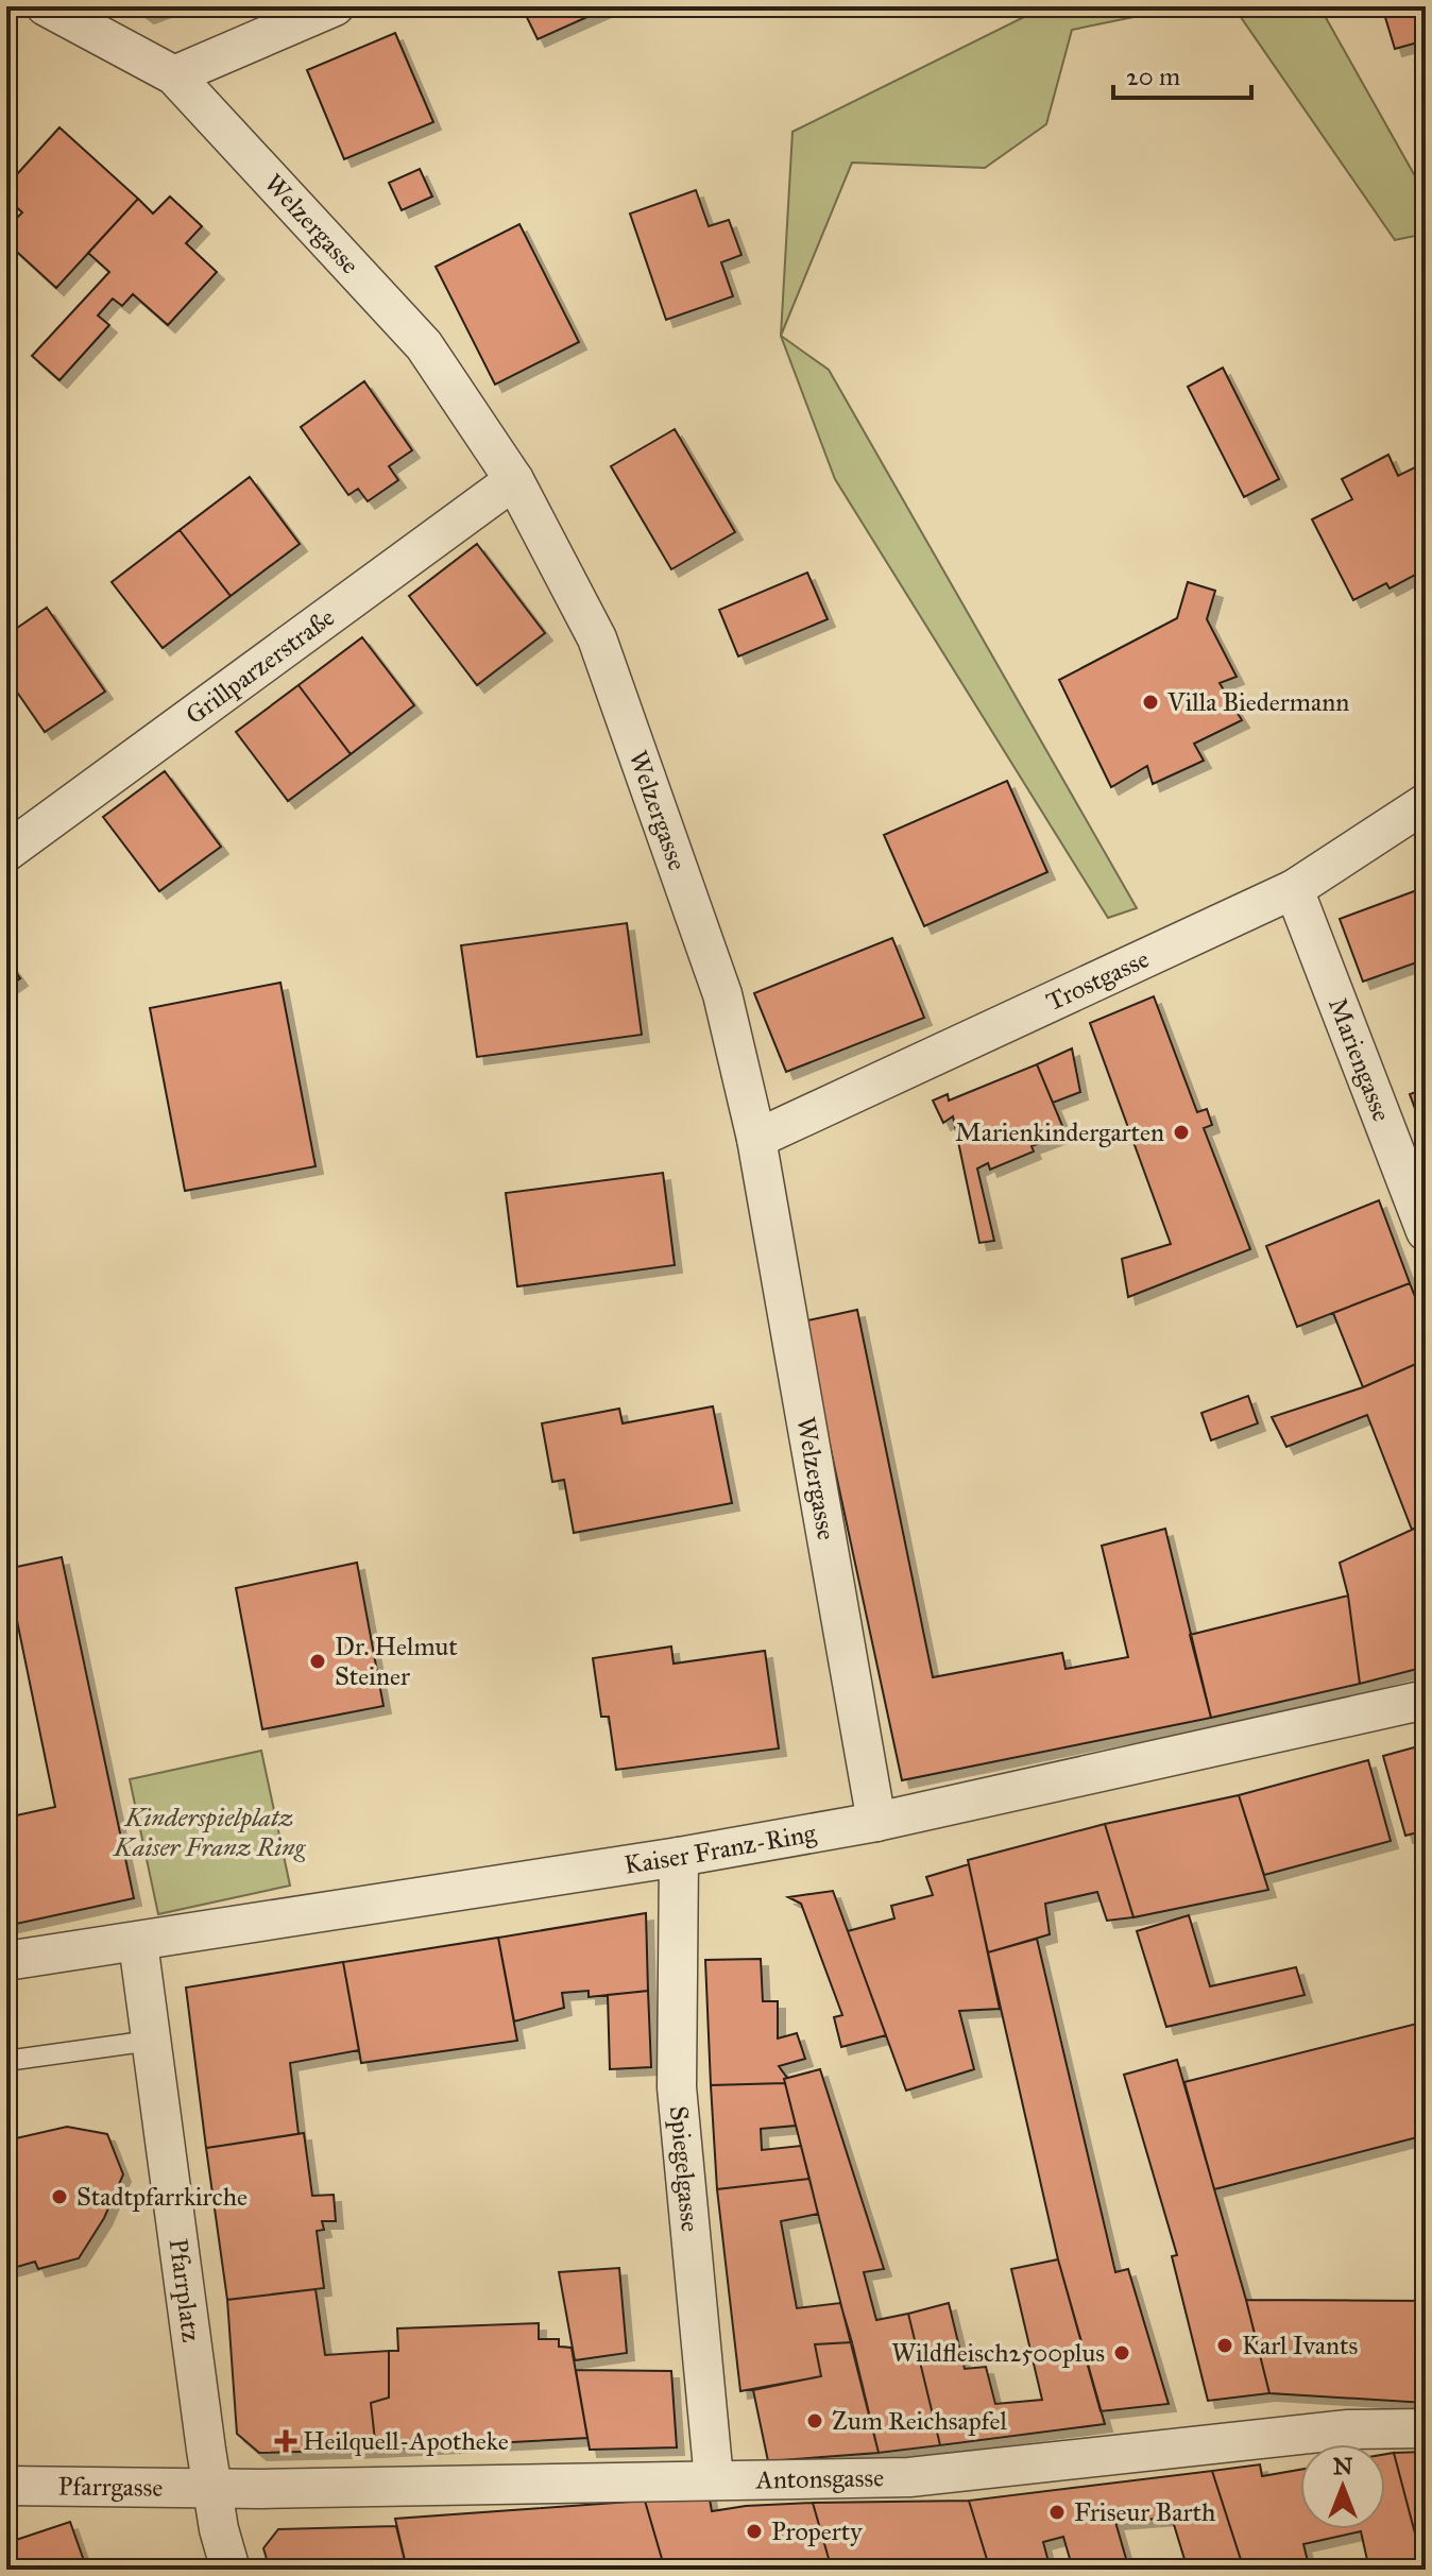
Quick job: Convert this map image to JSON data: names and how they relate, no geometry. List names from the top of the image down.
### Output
{
  "streets": {
    "street": [
      "Welzergasse",
      "Grillparzerstraße",
      "Trostgasse",
      "Mariengasse",
      "Kaiser Franz-Ring",
      "Spiegelgasse",
      "Pfarrplatz",
      "Antonsgasse",
      "Pfarrgasse"
    ]
  },
  "crossings": [
    ["Welzergasse", "Grillparzerstraße"],
    ["Welzergasse", "Trostgasse"],
    ["Welzergasse", "Kaiser Franz-Ring"],
    ["Trostgasse", "Mariengasse"],
    ["Kaiser Franz-Ring", "Spiegelgasse"],
    ["Kaiser Franz-Ring", "Pfarrplatz"],
    ["Spiegelgasse", "Antonsgasse"],
    ["Pfarrplatz", "Antonsgasse"],
    ["Pfarrplatz", "Pfarrgasse"],
    ["Antonsgasse", "Pfarrgasse"]
  ],
  "parks": ["Kinderspielplatz Kaiser Franz Ring"],
  "places": {
    "other": [
      "Villa Biedermann",
      "Marienkindergarten",
      "Dr. Helmut Steiner",
      "Stadtpfarrkirche",
      "Karl Ivants",
      "Wildfleisch2500plus",
      "Zum Reichsapfel",
      "Friseur Barth",
      "Property"
    ],
    "health": ["Heilquell-Apotheke"]
  },
  "scale_bar": "20 m",
  "north": "top"
}
